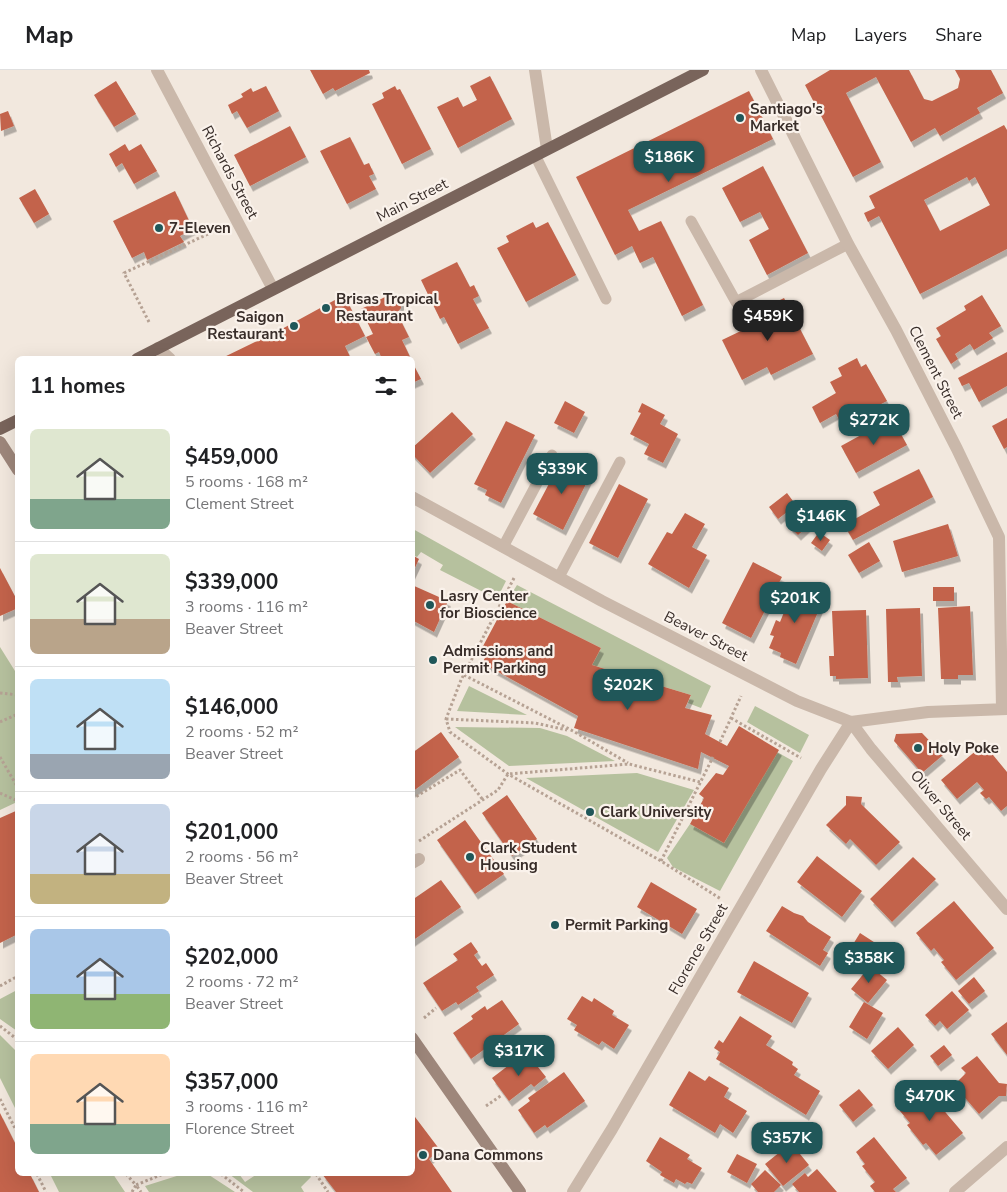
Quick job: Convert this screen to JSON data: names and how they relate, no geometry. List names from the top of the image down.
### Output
{
  "streets": {
    "main road": ["Main Street"],
    "street": [
      "Richards Street",
      "Clement Street",
      "Beaver Street",
      "Oliver Street",
      "Florence Street"
    ]
  },
  "crossings": [
    ["Richards Street", "Main Street"],
    ["Clement Street", "Beaver Street"],
    ["Beaver Street", "Oliver Street"],
    ["Beaver Street", "Florence Street"],
    ["Oliver Street", "Florence Street"]
  ],
  "places": [
    "Santiago's Market",
    "7-Eleven",
    "Brisas Tropical Restaurant",
    "Saigon Restaurant",
    "Lasry Center for Bioscience",
    "Admissions and Permit Parking",
    "Holy Poke",
    "Clark University",
    "Clark Student Housing",
    "Permit Parking",
    "Dana Commons"
  ],
  "page": {
    "header": "Map",
    "nav": ["Map", "Layers", "Share"],
    "price": [
      "$186K",
      "$459K",
      "$272K",
      "$339K",
      "$146K",
      "$201K",
      "$202K",
      "$358K",
      "$317K",
      "$470K",
      "$357K"
    ],
    "heading": "11 homes",
    "list": [
      {
        "name": "$459,000",
        "note": "5 rooms · 168 m² · Clement Street"
      },
      {
        "name": "$339,000",
        "note": "3 rooms · 116 m² · Beaver Street"
      },
      {
        "name": "$146,000",
        "note": "2 rooms · 52 m² · Beaver Street"
      },
      {
        "name": "$201,000",
        "note": "2 rooms · 56 m² · Beaver Street"
      },
      {
        "name": "$202,000",
        "note": "2 rooms · 72 m² · Beaver Street"
      },
      {
        "name": "$357,000",
        "note": "3 rooms · 116 m² · Florence Street"
      }
    ]
  }
}
